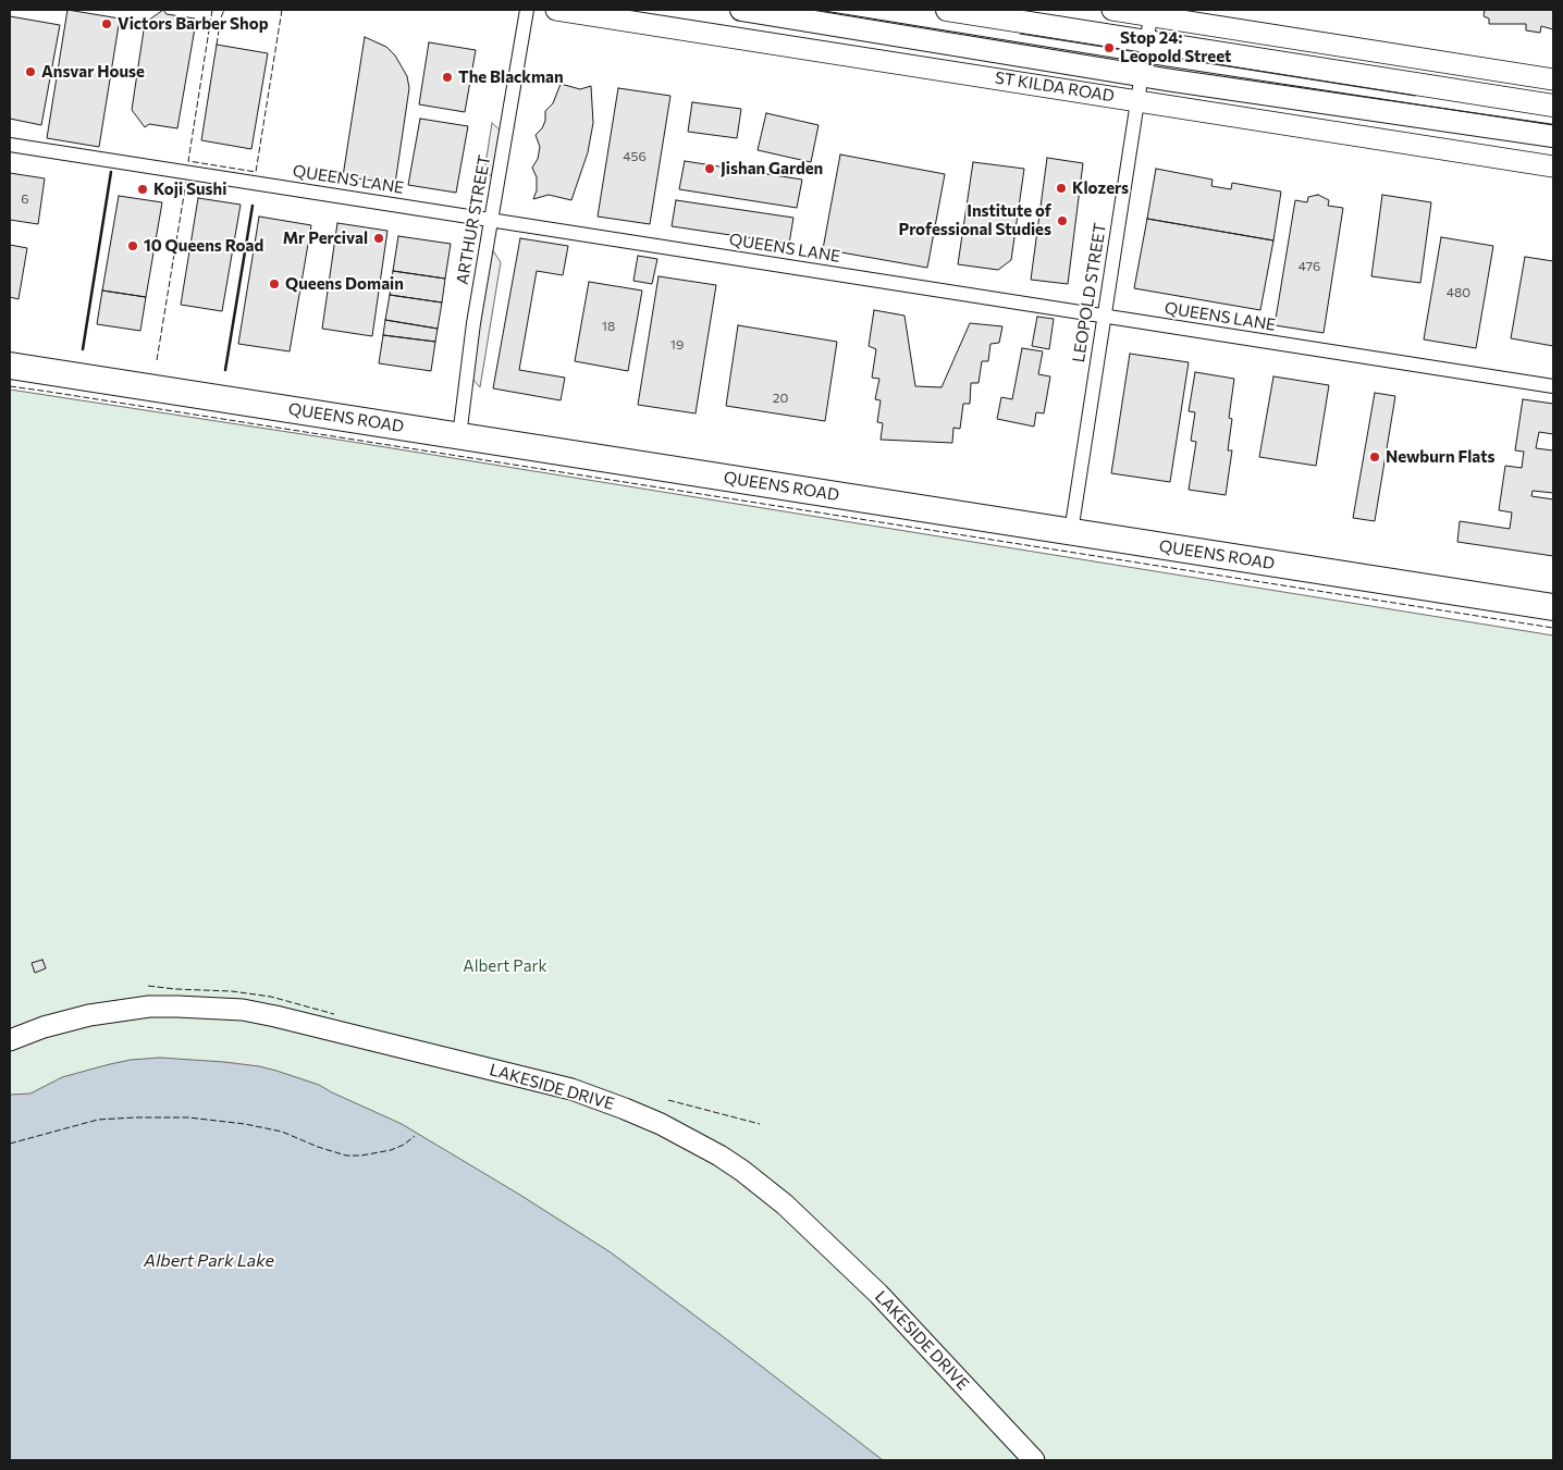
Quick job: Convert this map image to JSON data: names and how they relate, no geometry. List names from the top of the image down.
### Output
{
  "streets": {
    "highway": ["QUEENS ROAD"],
    "main road": ["ST KILDA ROAD", "LAKESIDE DRIVE"],
    "street": ["QUEENS LANE", "ARTHUR STREET", "LEOPOLD STREET"]
  },
  "crossings": [
    ["ST KILDA ROAD", "LEOPOLD STREET"],
    ["QUEENS LANE", "ARTHUR STREET"],
    ["QUEENS LANE", "LEOPOLD STREET"],
    ["ARTHUR STREET", "QUEENS ROAD"],
    ["LEOPOLD STREET", "QUEENS ROAD"]
  ],
  "water": ["Albert Park Lake"],
  "parks": ["Albert Park"],
  "places": [
    "Victors Barber Shop",
    "Stop 24: Leopold Street",
    "Ansvar House",
    "The Blackman",
    "Jishan Garden",
    "Klozers",
    "Koji Sushi",
    "Institute of Professional Studies",
    "Mr Percival",
    "10 Queens Road",
    "Queens Domain",
    "Newburn Flats"
  ],
  "house_numbers": [
    "456",
    "6",
    "476",
    "480",
    "18",
    "19",
    "20"
  ]
}
